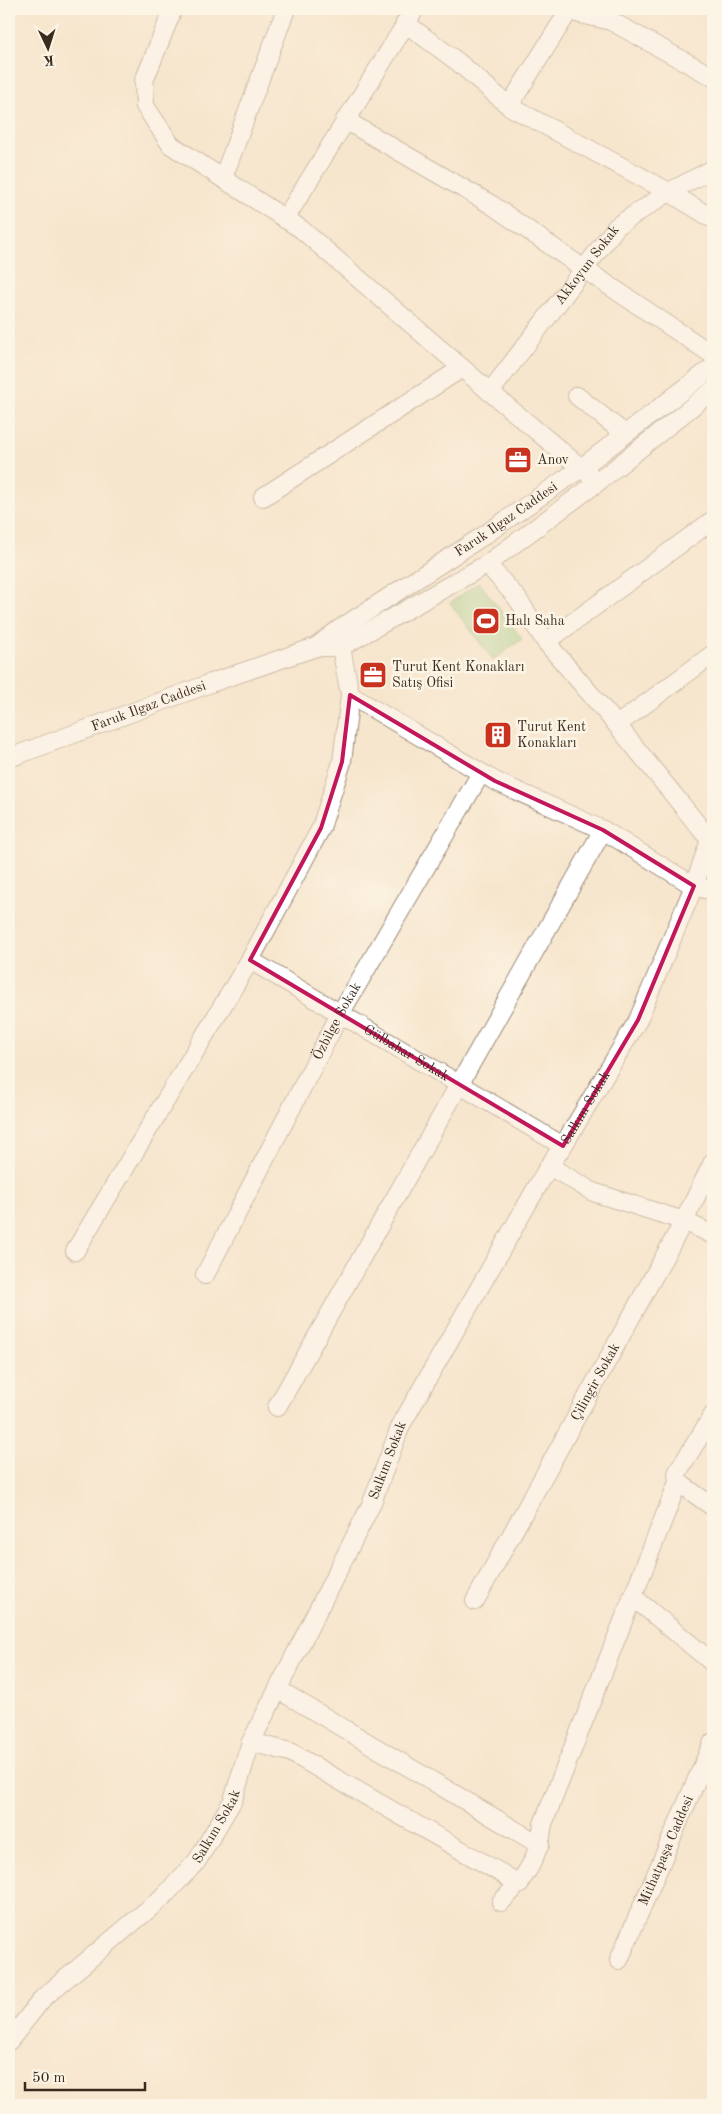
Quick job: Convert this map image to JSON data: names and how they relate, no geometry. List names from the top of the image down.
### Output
{
  "streets": {
    "street": [
      "Akkoyun Sokak",
      "Faruk Ilgaz Caddesi",
      "Özbilge Sokak",
      "Gülbahar Sokak",
      "Salkım Sokak",
      "Çilingir Sokak",
      "Mithatpaşa Caddesi"
    ]
  },
  "crossings": [
    ["Özbilge Sokak", "Gülbahar Sokak"],
    ["Gülbahar Sokak", "Salkım Sokak"]
  ],
  "places": {
    "office": ["Anov", "Turut Kent Konakları Satış Ofisi"],
    "sports": ["Halı Saha"],
    "building": ["Turut Kent Konakları"]
  },
  "scale_bar": "50 m",
  "north": "bottom"
}
